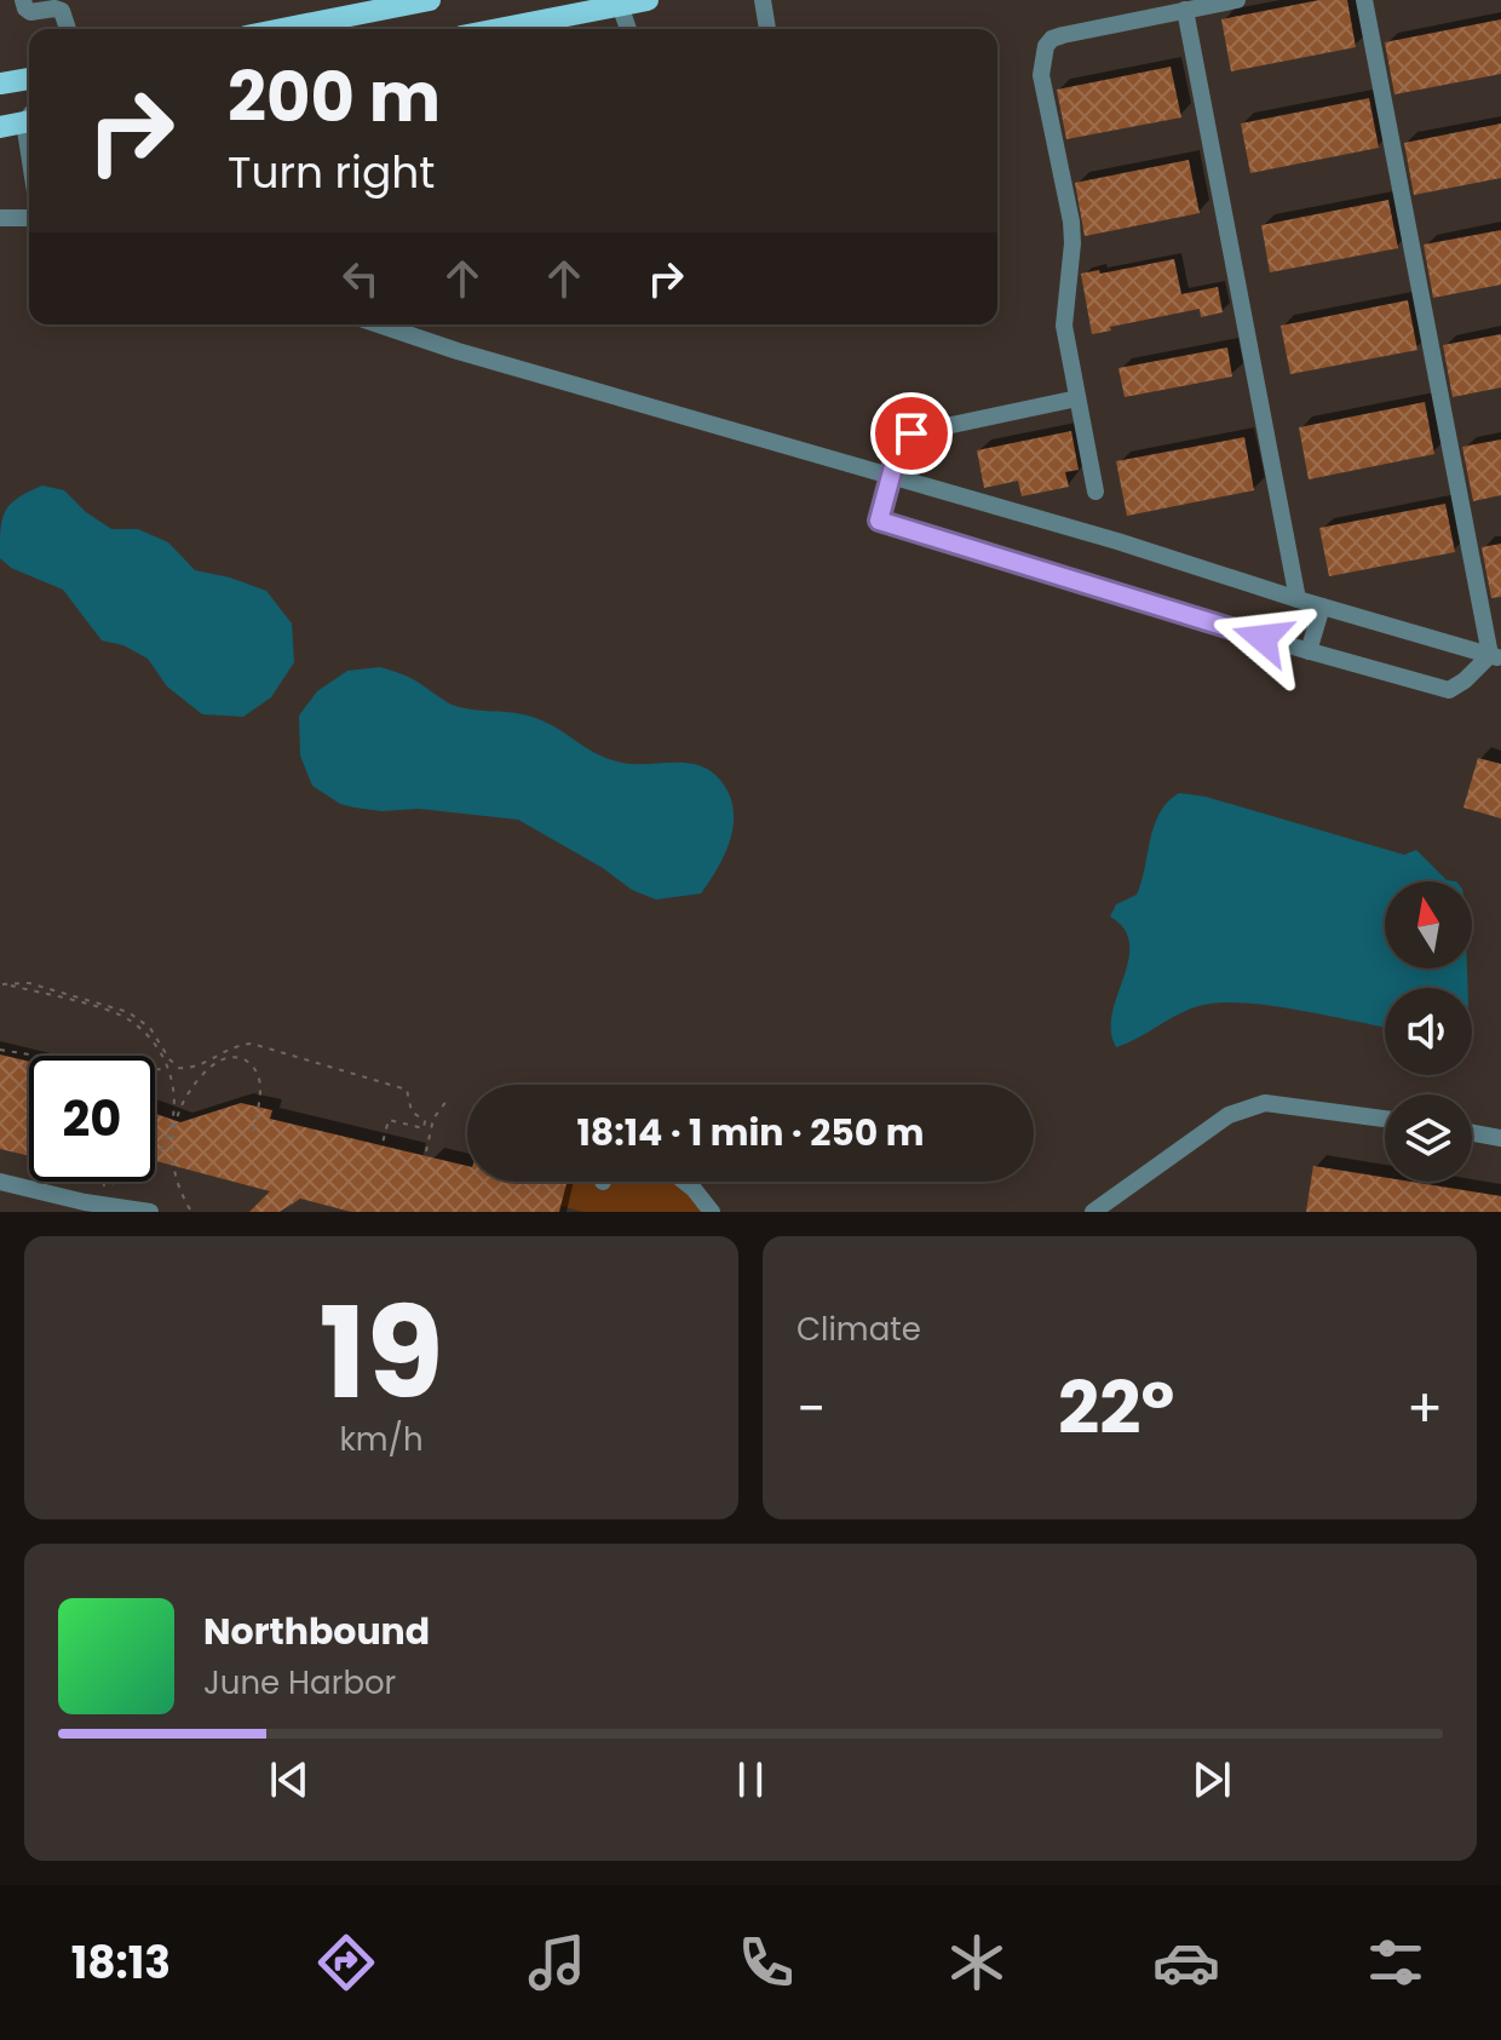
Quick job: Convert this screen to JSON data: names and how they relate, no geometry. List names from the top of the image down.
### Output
{
  "north": "top",
  "page": {
    "turn": ["200 m", "Turn right"],
    "limit": "20",
    "trip": "18:14 · 1 min · 250 m",
    "tile": [
      ["19", "km/h"],
      "Climate"
    ],
    "heat": ["−", "22°", "+"],
    "song": ["Northbound", "June Harbor"],
    "tabs": "18:13"
  }
}
